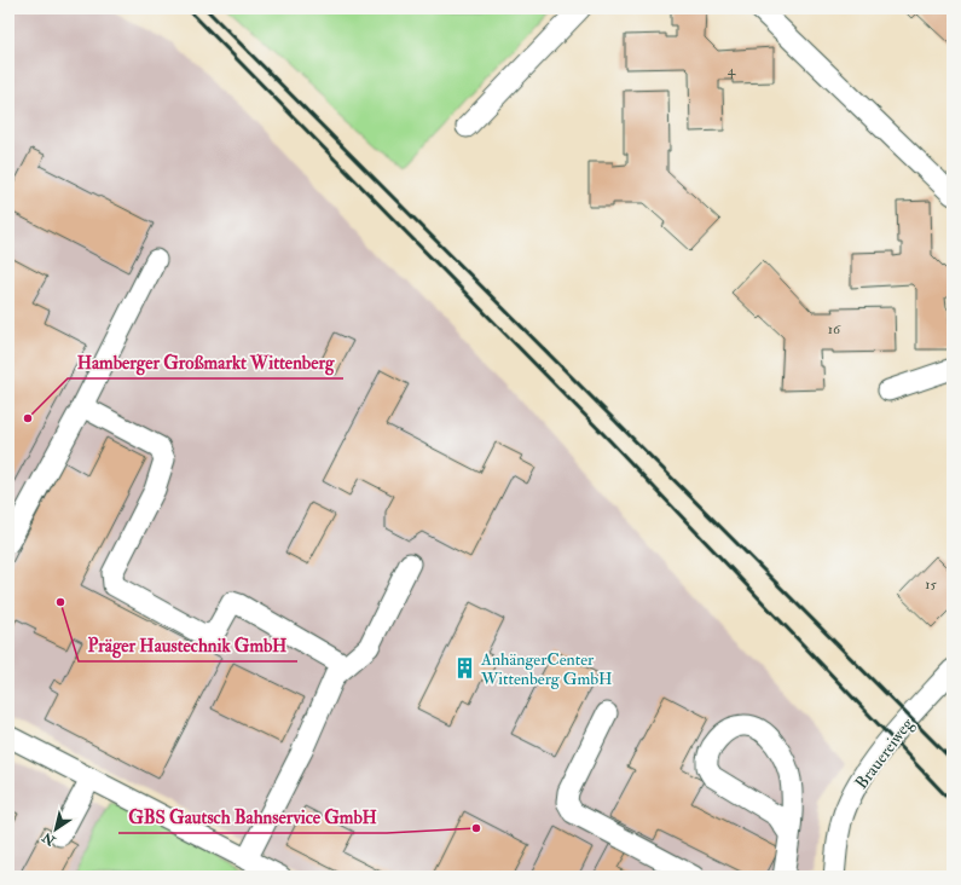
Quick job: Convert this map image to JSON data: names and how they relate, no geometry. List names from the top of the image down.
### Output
{
  "streets": {
    "street": ["Brauereiweg"]
  },
  "places": {
    "other": ["Hamberger Großmarkt Wittenberg", "Präger Haustechnik GmbH", "GBS Gautsch Bahnservice GmbH"],
    "building": ["AnhängerCenter Wittenberg GmbH"]
  },
  "house_numbers": ["4", "16", "15"],
  "north": "bottom left"
}
